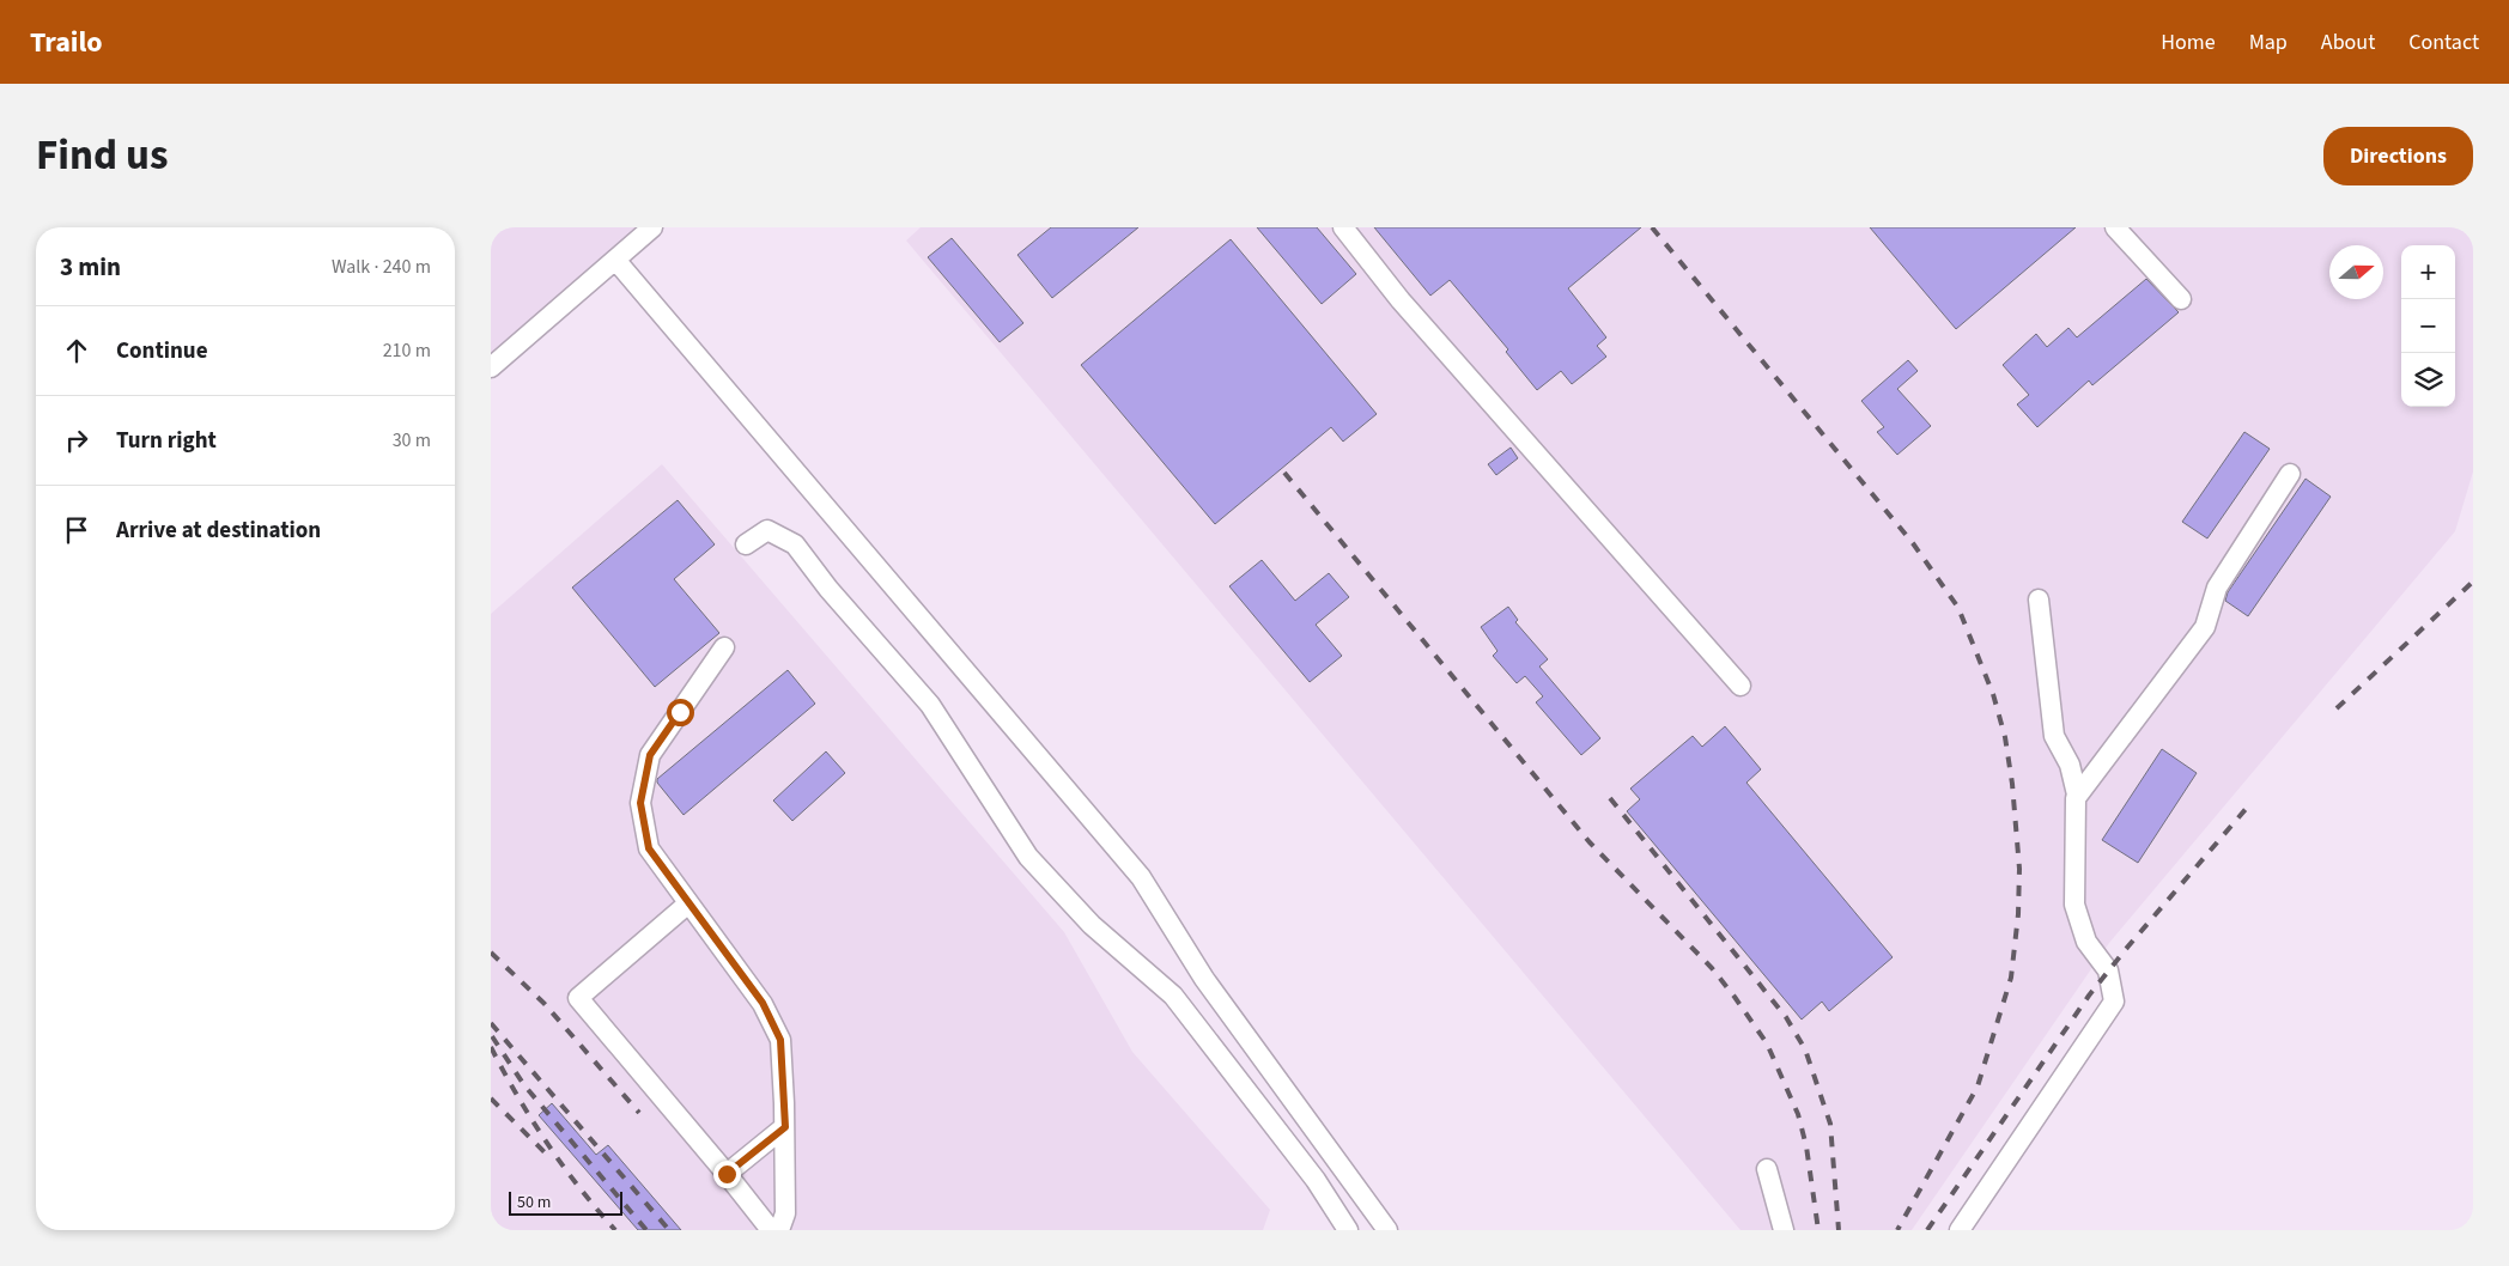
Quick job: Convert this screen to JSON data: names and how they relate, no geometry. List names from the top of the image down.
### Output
{
  "scale_bar": "50 m",
  "north": "right",
  "page": {
    "header": "Trailo",
    "nav": [
      "Home",
      "Map",
      "About",
      "Contact"
    ],
    "title": "Find us",
    "buttons": "Directions",
    "heading": ["3 min", "Walk · 240 m"],
    "map_buttons": ["+", "−"],
    "list": [
      ["Continue", "210 m"],
      ["Turn right", "30 m"],
      "Arrive at destination"
    ],
    "scale": "50 m"
  }
}
